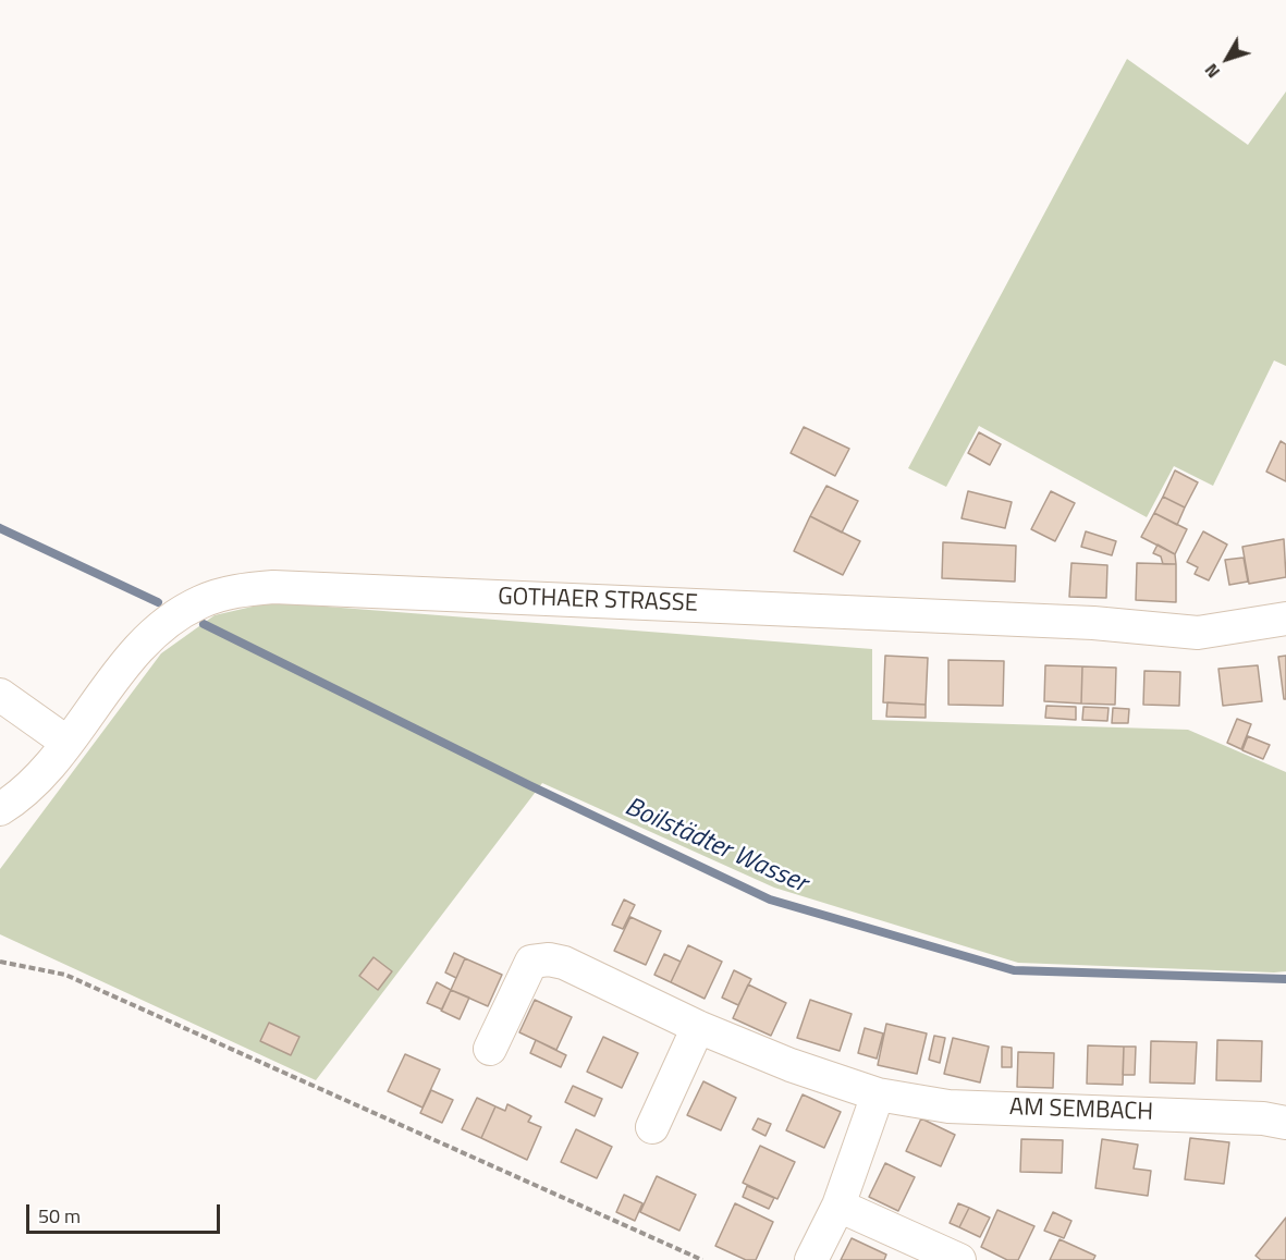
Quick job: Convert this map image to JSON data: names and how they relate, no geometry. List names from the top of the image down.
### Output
{
  "streets": {
    "street": ["GOTHAER STRASSE", "AM SEMBACH"]
  },
  "water": ["Boilstädter Wasser"],
  "scale_bar": "50 m",
  "north": "bottom left"
}
